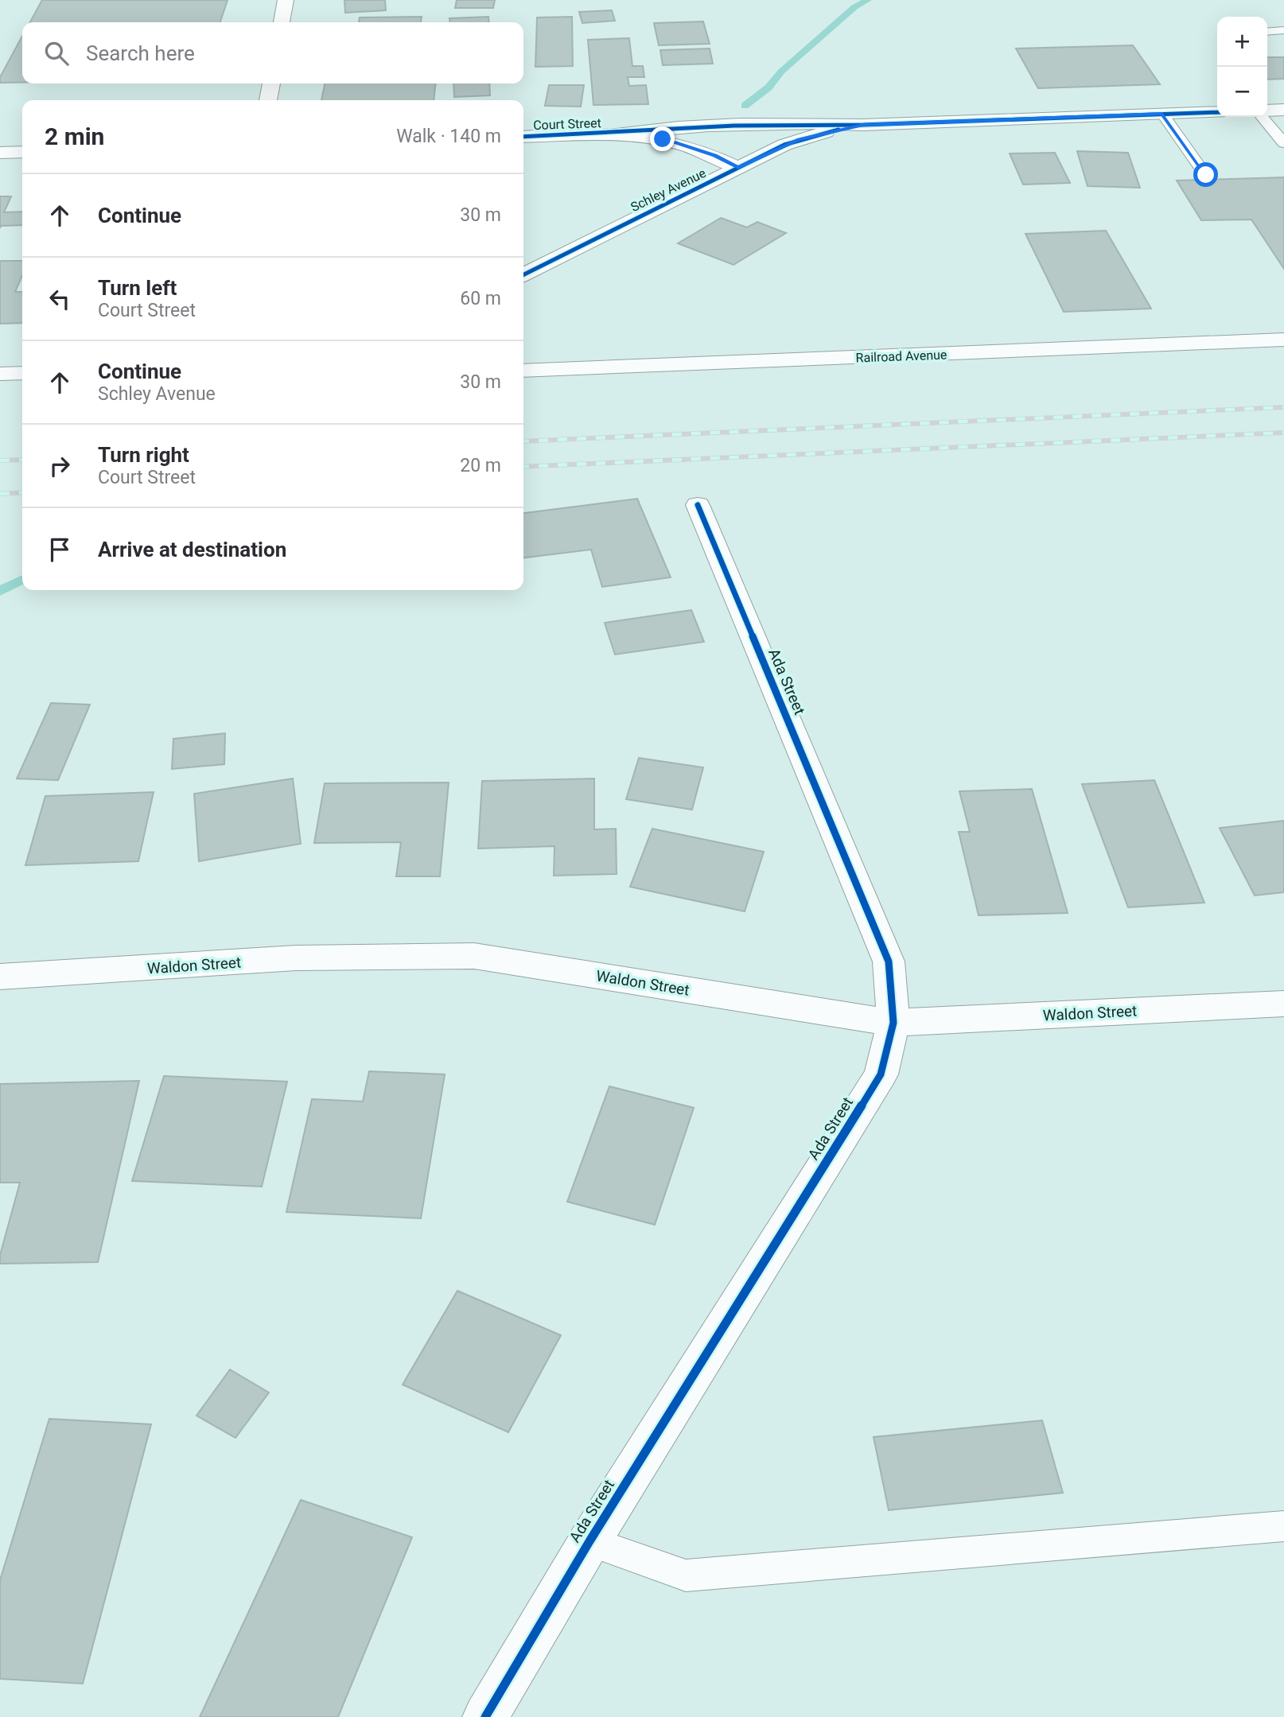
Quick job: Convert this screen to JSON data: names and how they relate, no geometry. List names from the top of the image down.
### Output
{
  "streets": {
    "street": [
      "Court Street",
      "Schley Avenue",
      "Railroad Avenue",
      "Ada Street",
      "Waldon Street"
    ]
  },
  "crossings": [
    ["Court Street", "Schley Avenue"],
    ["Ada Street", "Waldon Street"]
  ],
  "page": {
    "map_buttons": ["+", "−"],
    "search": "Search here",
    "heading": ["2 min", "Walk · 140 m"],
    "list": [
      ["Continue", "30 m"],
      ["Turn left", "Court Street", "60 m"],
      ["Continue", "Schley Avenue", "30 m"],
      ["Turn right", "Court Street", "20 m"],
      "Arrive at destination"
    ]
  }
}
